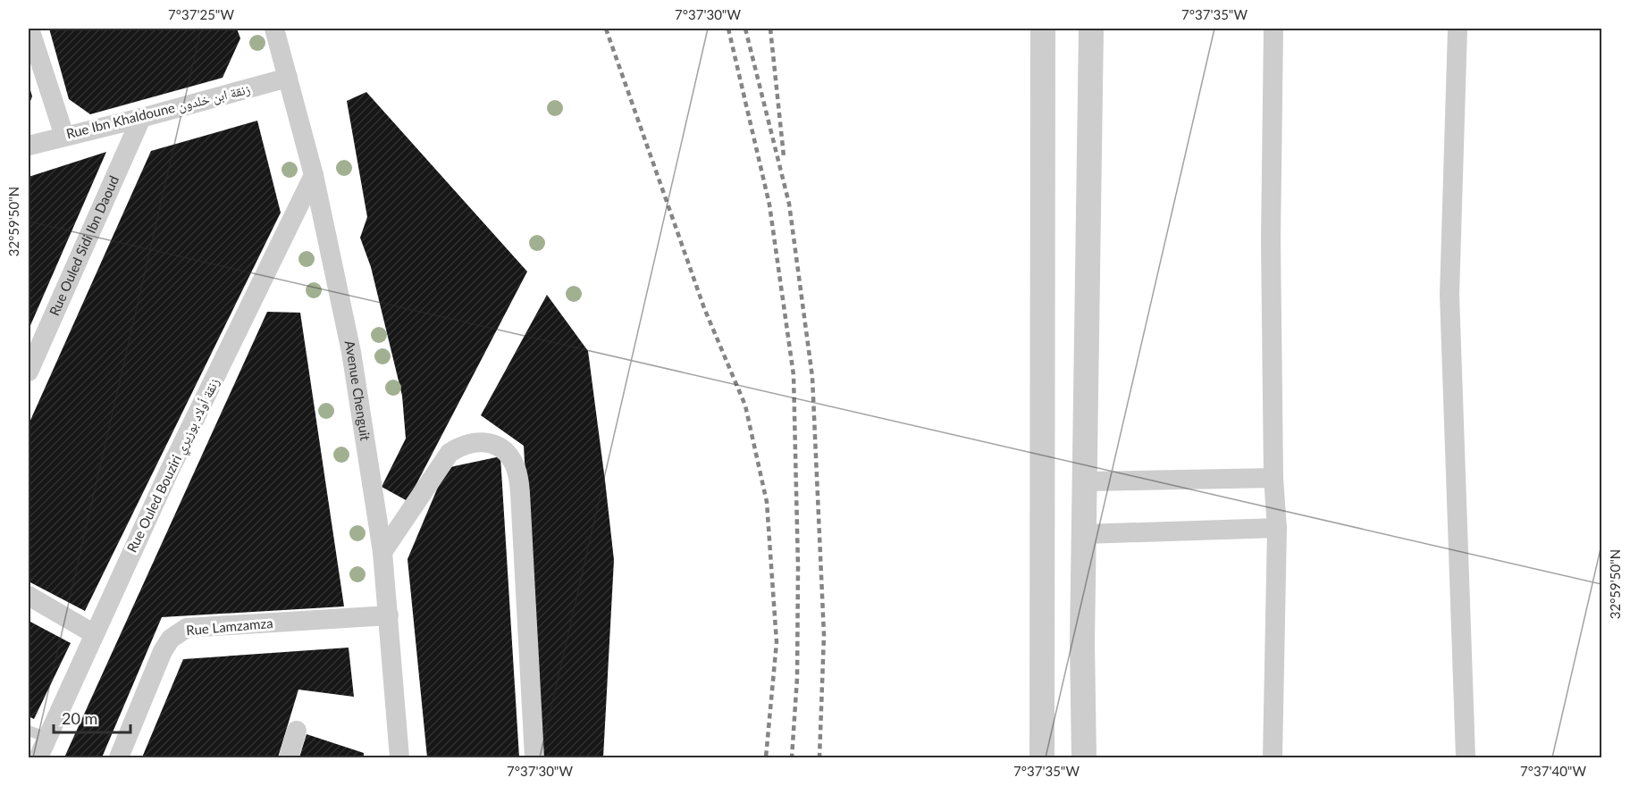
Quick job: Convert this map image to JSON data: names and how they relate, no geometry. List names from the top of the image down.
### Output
{
  "streets": {
    "street": [
      "Rue Ibn Khaldoune زنقة ابن خلدون",
      "Rue Ouled Sidi Ibn Daoud",
      "Avenue Chenguit",
      "Rue Ouled Bouziri زنقة أولاد بوزيري",
      "Rue Lamzamza"
    ]
  },
  "crossings": [
    ["Rue Ibn Khaldoune زنقة ابن خلدون", "Rue Ouled Sidi Ibn Daoud"],
    ["Rue Ibn Khaldoune زنقة ابن خلدون", "Avenue Chenguit"],
    ["Avenue Chenguit", "Rue Ouled Bouziri زنقة أولاد بوزيري"],
    ["Avenue Chenguit", "Rue Lamzamza"]
  ],
  "scale_bar": "20 m",
  "coordinates": [
    "7°37'25\"W",
    "7°37'30\"W",
    "7°37'35\"W",
    "32°59'50\"N",
    "7°37'40\"W"
  ]
}
